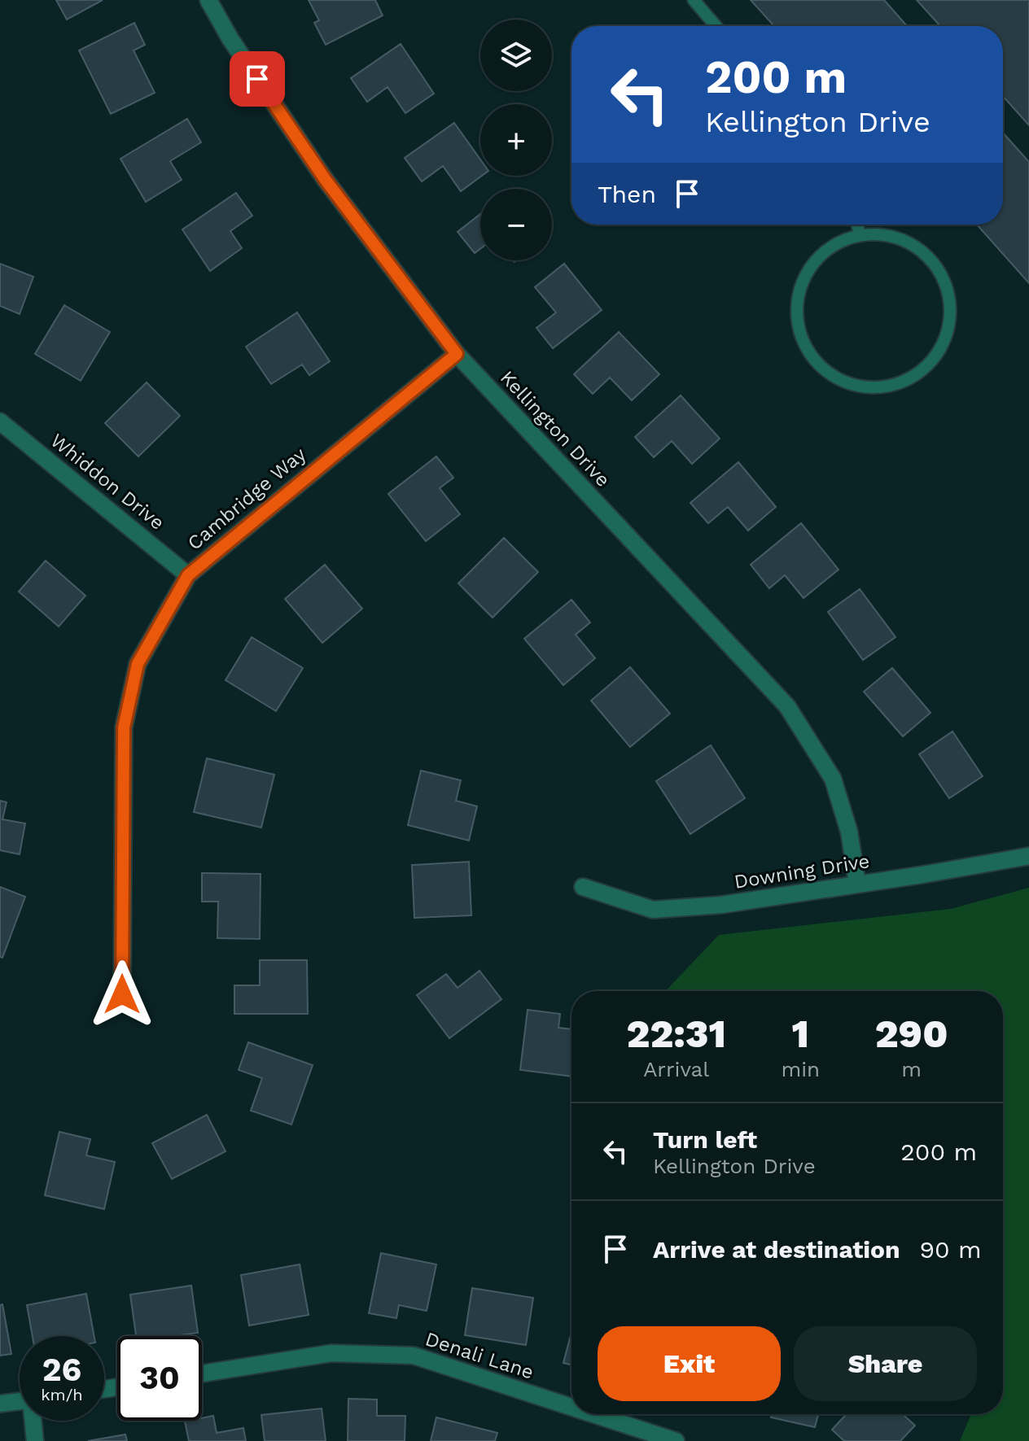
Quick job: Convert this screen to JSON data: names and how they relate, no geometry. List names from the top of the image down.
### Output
{
  "streets": {
    "street": [
      "Kellington Drive",
      "Whiddon Drive",
      "Cambridge Way",
      "Downing Drive",
      "Denali Lane"
    ]
  },
  "crossings": [
    ["Kellington Drive", "Cambridge Way"],
    ["Kellington Drive", "Downing Drive"],
    ["Whiddon Drive", "Cambridge Way"]
  ],
  "page": {
    "map_buttons": ["+", "−"],
    "turn": ["200 m", "Kellington Drive"],
    "then": "Then",
    "eta": [
      "22:31",
      "Arrival",
      "1",
      "min",
      "290",
      "m"
    ],
    "list": [
      {
        "name": "Turn left",
        "note": "Kellington Drive",
        "value": "200 m"
      },
      {
        "name": "Arrive at destination",
        "value": "90 m"
      }
    ],
    "buttons": ["Exit", "Share"],
    "speed": "26 km/h",
    "limit": "30"
  }
}
